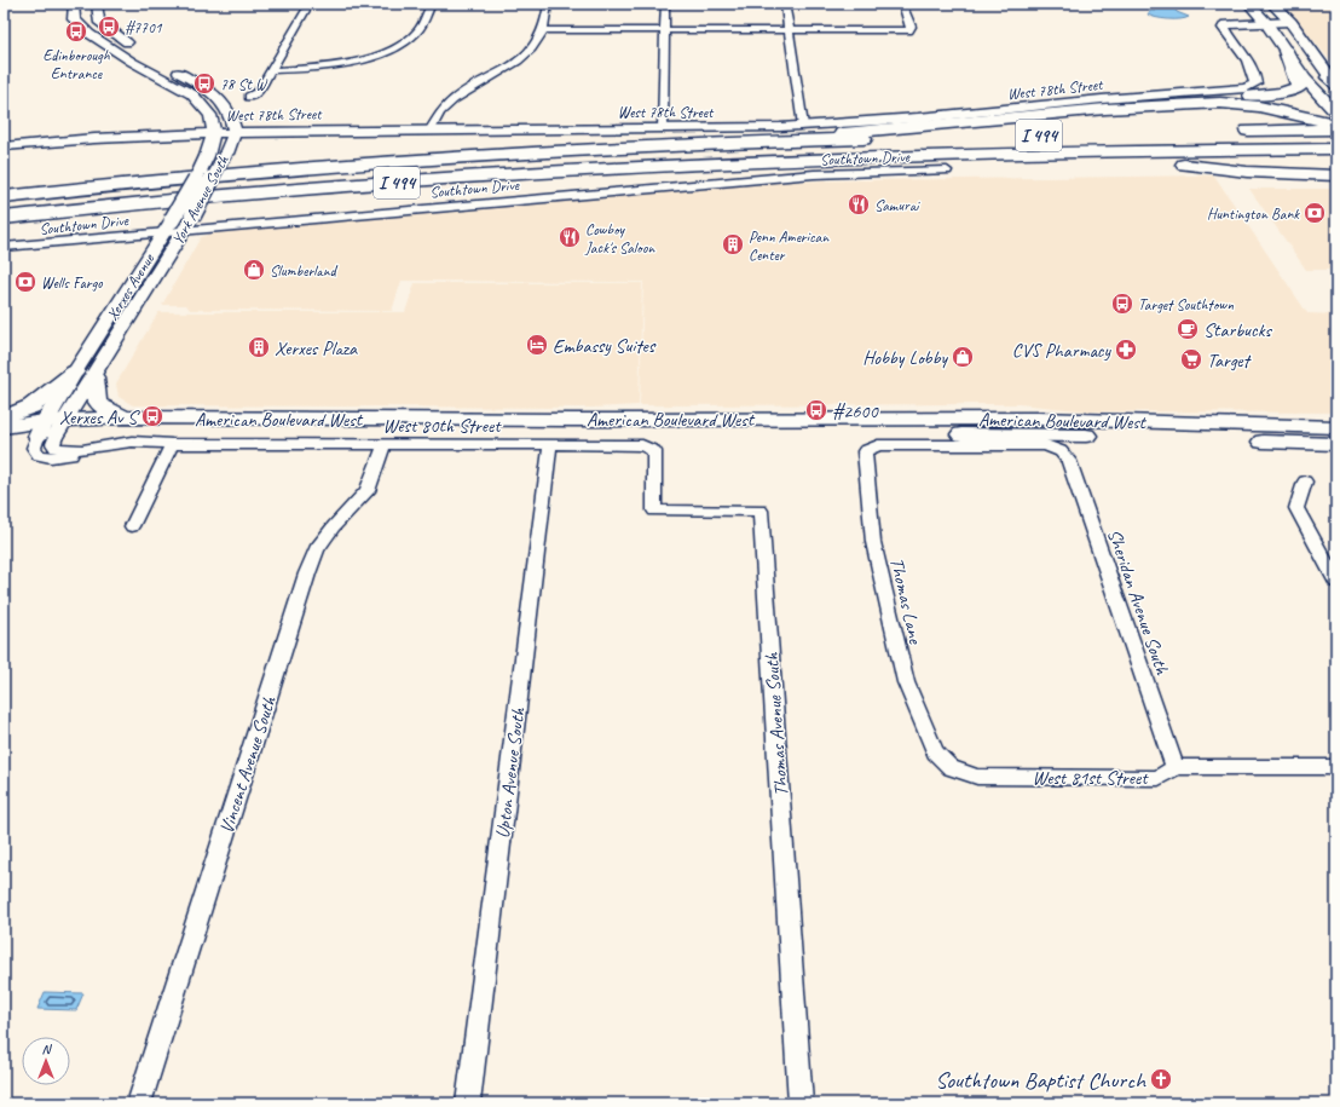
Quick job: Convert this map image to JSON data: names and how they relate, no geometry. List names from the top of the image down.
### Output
{
  "streets": {
    "highway": ["I 494"],
    "main road": ["American Boulevard West"],
    "street": [
      "West 78th Street",
      "Southtown Drive",
      "York Avenue South",
      "Xerxes Avenue",
      "West 80th Street",
      "Thomas Lane",
      "Sheridan Avenue South",
      "Thomas Avenue South",
      "Vincent Avenue South",
      "Upton Avenue South",
      "West 81st Street"
    ]
  },
  "crossings": [
    ["West 78th Street", "York Avenue South"],
    ["West 78th Street", "Xerxes Avenue"],
    ["Southtown Drive", "York Avenue South"],
    ["Southtown Drive", "Xerxes Avenue"],
    ["York Avenue South", "Xerxes Avenue"],
    ["Xerxes Avenue", "American Boulevard West"],
    ["Xerxes Avenue", "West 80th Street"],
    ["American Boulevard West", "West 80th Street"],
    ["West 80th Street", "Thomas Avenue South"],
    ["West 80th Street", "Vincent Avenue South"],
    ["West 80th Street", "Upton Avenue South"],
    ["Thomas Lane", "Sheridan Avenue South"],
    ["Thomas Lane", "West 81st Street"],
    ["Sheridan Avenue South", "West 81st Street"]
  ],
  "places": {
    "bus stop": [
      "#7701",
      "Edinborough Entrance",
      "78 St W",
      "Target Southtown",
      "#2600",
      "Xerxes Av S"
    ],
    "restaurant": ["Samurai", "Cowboy Jack's Saloon"],
    "bank": ["Huntington Bank", "Wells Fargo"],
    "building": ["Penn American Center", "Xerxes Plaza"],
    "shop": ["Slumberland", "Hobby Lobby"],
    "cafe": ["Starbucks"],
    "hotel": ["Embassy Suites"],
    "pharmacy": ["CVS Pharmacy"],
    "supermarket": ["Target"],
    "church": ["Southtown Baptist Church"]
  },
  "north": "top"
}
